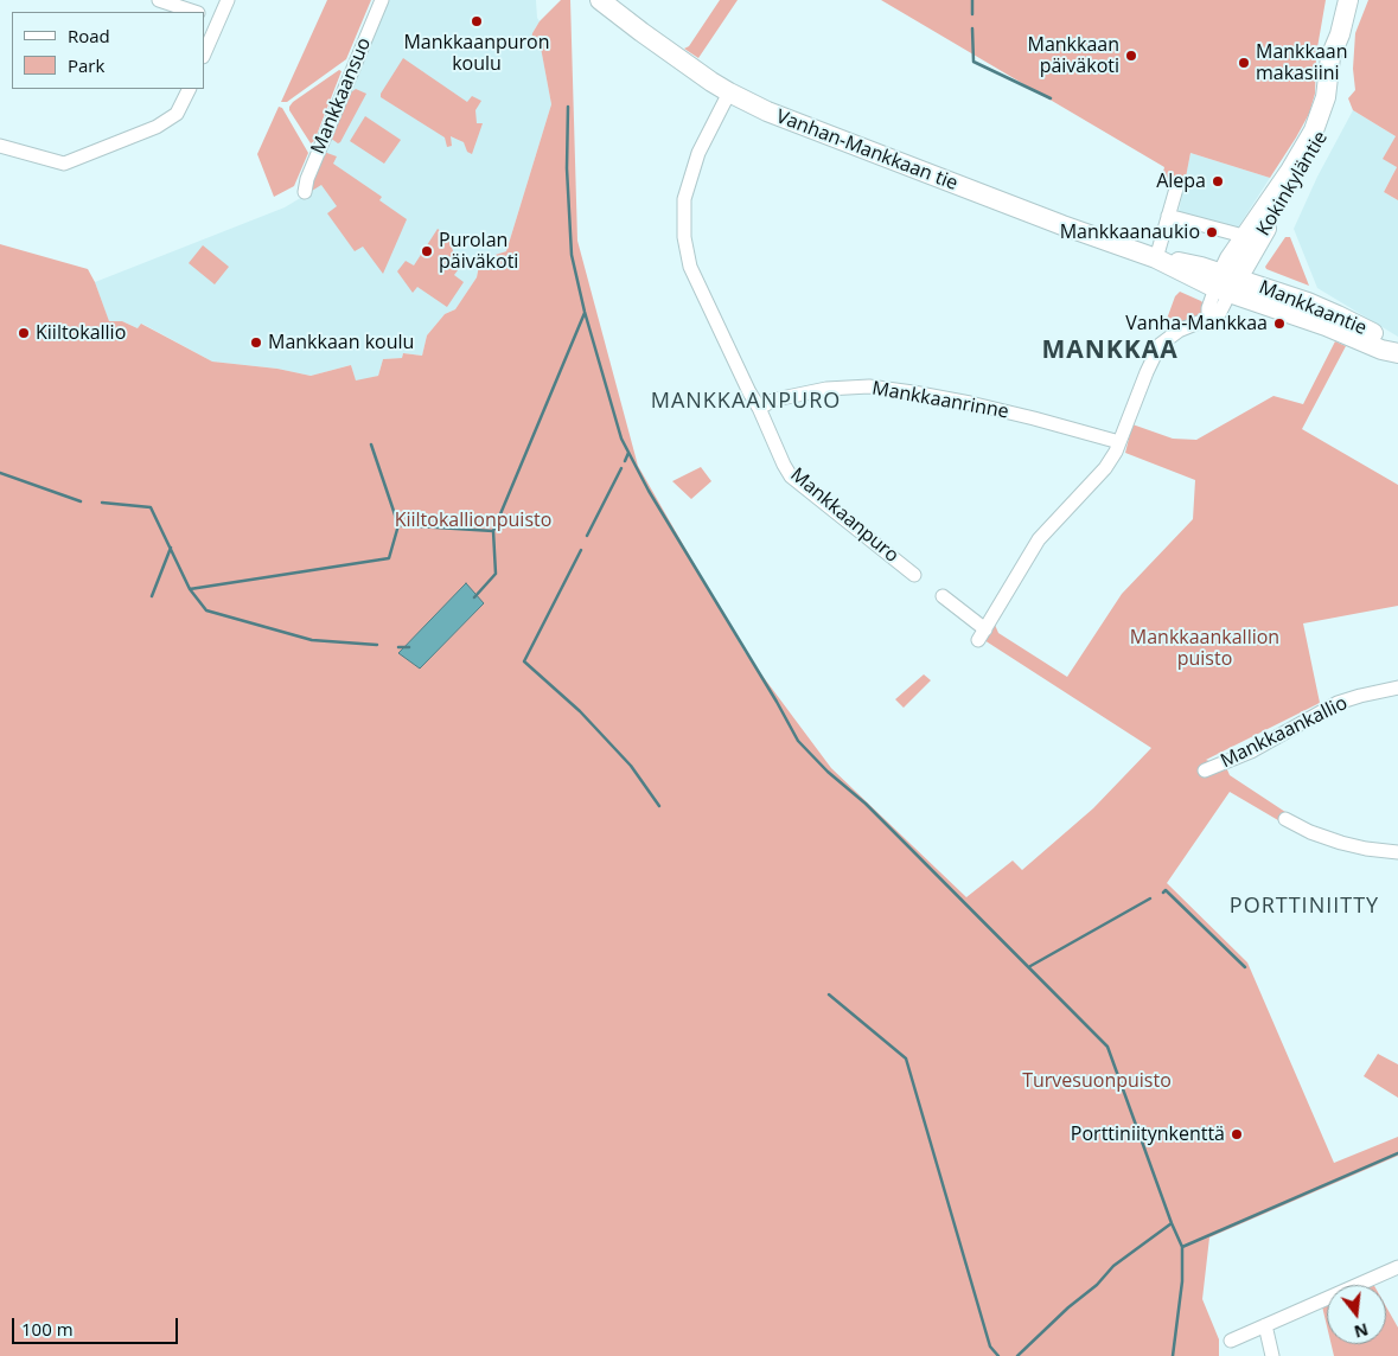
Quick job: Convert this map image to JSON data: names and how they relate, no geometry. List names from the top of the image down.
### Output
{
  "streets": {
    "main road": ["Vanhan-Mankkaan tie", "Kokinkyläntie", "Mankkaantie"],
    "street": [
      "Mankkaansuo",
      "Mankkaanrinne",
      "Mankkaanpuro",
      "Mankkaankallio"
    ]
  },
  "crossings": [
    ["Vanhan-Mankkaan tie", "Kokinkyläntie"],
    ["Vanhan-Mankkaan tie", "Mankkaantie"],
    ["Vanhan-Mankkaan tie", "Mankkaanpuro"],
    ["Kokinkyläntie", "Mankkaantie"],
    ["Mankkaanrinne", "Mankkaanpuro"]
  ],
  "districts": ["MANKKAA", "MANKKAANPURO", "PORTTINIITTY"],
  "parks": ["Kiiltokallionpuisto", "Mankkaankallion puisto", "Turvesuonpuisto"],
  "places": [
    "Mankkaanpuron koulu",
    "Mankkaan päiväkoti",
    "Mankkaan makasiini",
    "Alepa",
    "Mankkaanaukio",
    "Purolan päiväkoti",
    "Vanha-Mankkaa",
    "Kiiltokallio",
    "Mankkaan koulu",
    "Porttiniitynkenttä"
  ],
  "legend": ["Road", "Park"],
  "scale_bar": "100 m",
  "north": "bottom"
}
